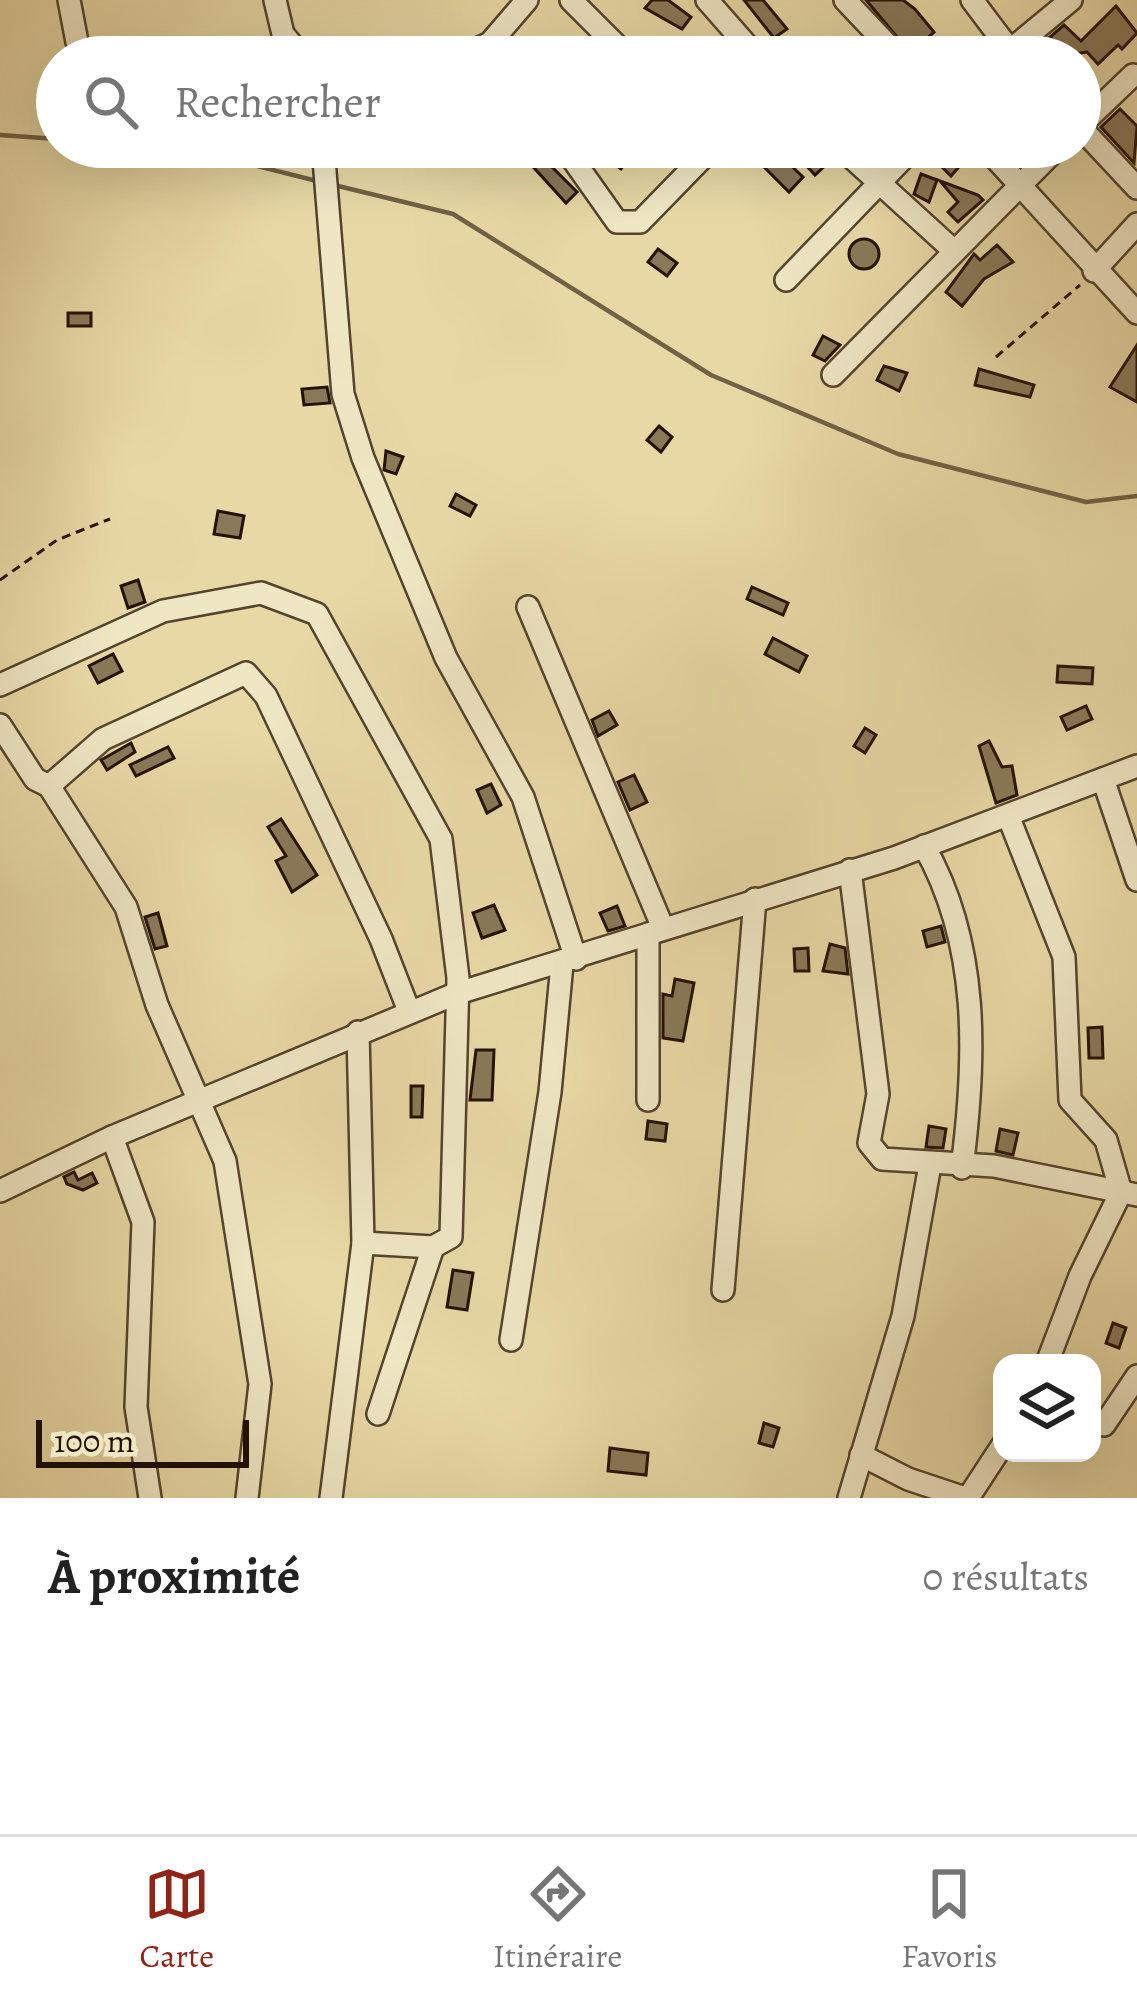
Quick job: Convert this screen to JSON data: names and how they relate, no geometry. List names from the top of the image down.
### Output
{
  "scale_bar": "100 m",
  "page": {
    "search": "Rechercher",
    "scale": "100 m",
    "heading": ["À proximité", "0 résultats"],
    "nav": ["Carte", "Itinéraire", "Favoris"]
  }
}
